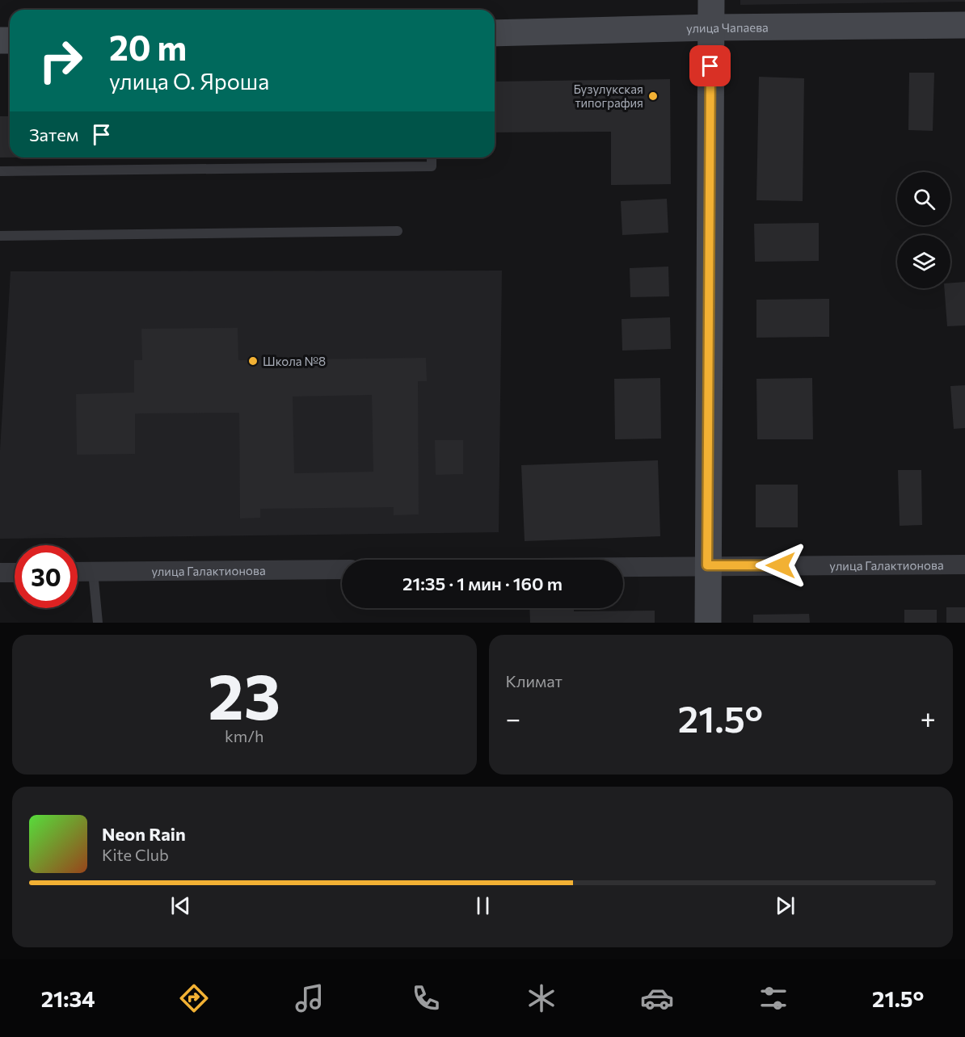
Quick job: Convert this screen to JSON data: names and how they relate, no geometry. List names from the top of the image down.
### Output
{
  "streets": {
    "main road": ["улица Чапаева"],
    "street": ["улица Галактионова"]
  },
  "places": ["Бузулукская типография", "Школа №8"],
  "page": {
    "turn": ["20 m", "улица О. Яроша"],
    "then": "Затем",
    "limit": "30",
    "trip": "21:35 · 1 мин · 160 m",
    "tile": [
      ["23", "km/h"],
      "Климат"
    ],
    "heat": ["−", "21.5°", "+"],
    "song": ["Neon Rain", "Kite Club"],
    "tabs": ["21:34", "21.5°"]
  }
}
